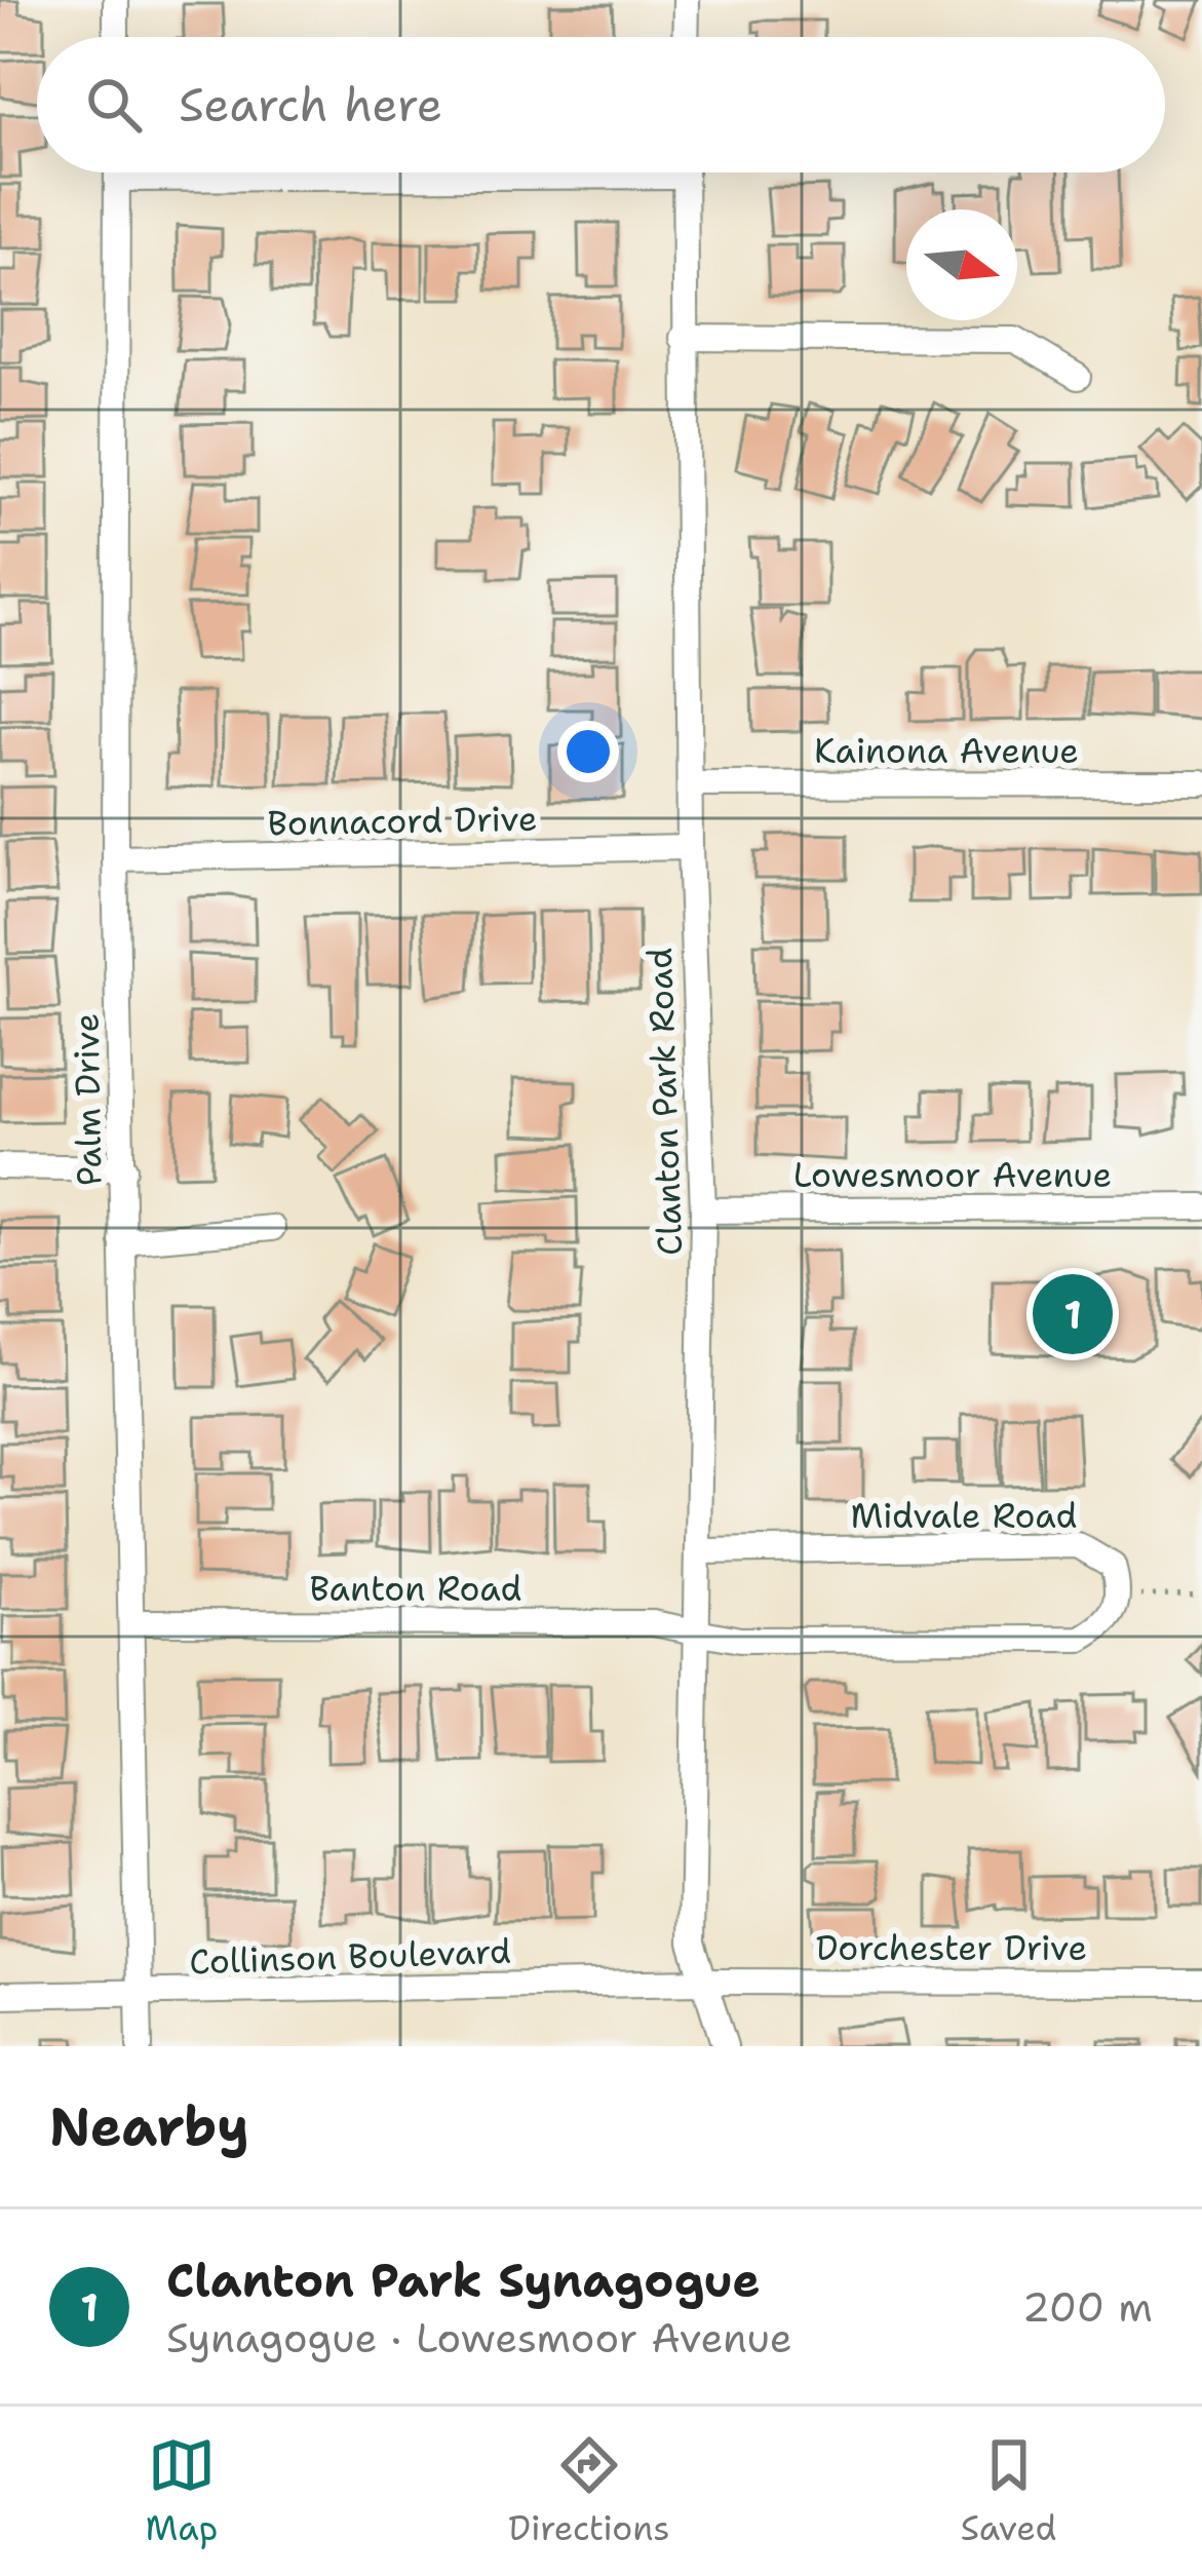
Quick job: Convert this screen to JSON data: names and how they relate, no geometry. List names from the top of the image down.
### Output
{
  "streets": {
    "street": [
      "Kainona Avenue",
      "Bonnacord Drive",
      "Palm Drive",
      "Clanton Park Road",
      "Lowesmoor Avenue",
      "Midvale Road",
      "Banton Road",
      "Dorchester Drive",
      "Collinson Boulevard"
    ]
  },
  "crossings": [
    ["Kainona Avenue", "Clanton Park Road"],
    ["Bonnacord Drive", "Palm Drive"],
    ["Bonnacord Drive", "Clanton Park Road"],
    ["Palm Drive", "Banton Road"],
    ["Palm Drive", "Collinson Boulevard"],
    ["Clanton Park Road", "Lowesmoor Avenue"],
    ["Clanton Park Road", "Midvale Road"],
    ["Clanton Park Road", "Banton Road"],
    ["Clanton Park Road", "Dorchester Drive"],
    ["Clanton Park Road", "Collinson Boulevard"],
    ["Dorchester Drive", "Collinson Boulevard"]
  ],
  "north": "right",
  "page": {
    "search": "Search here",
    "pins": "1",
    "heading": "Nearby",
    "list": [
      {
        "mark": "1",
        "name": "Clanton Park Synagogue",
        "note": "Synagogue · Lowesmoor Avenue",
        "value": "200 m"
      }
    ],
    "nav": ["Map", "Directions", "Saved"]
  }
}
